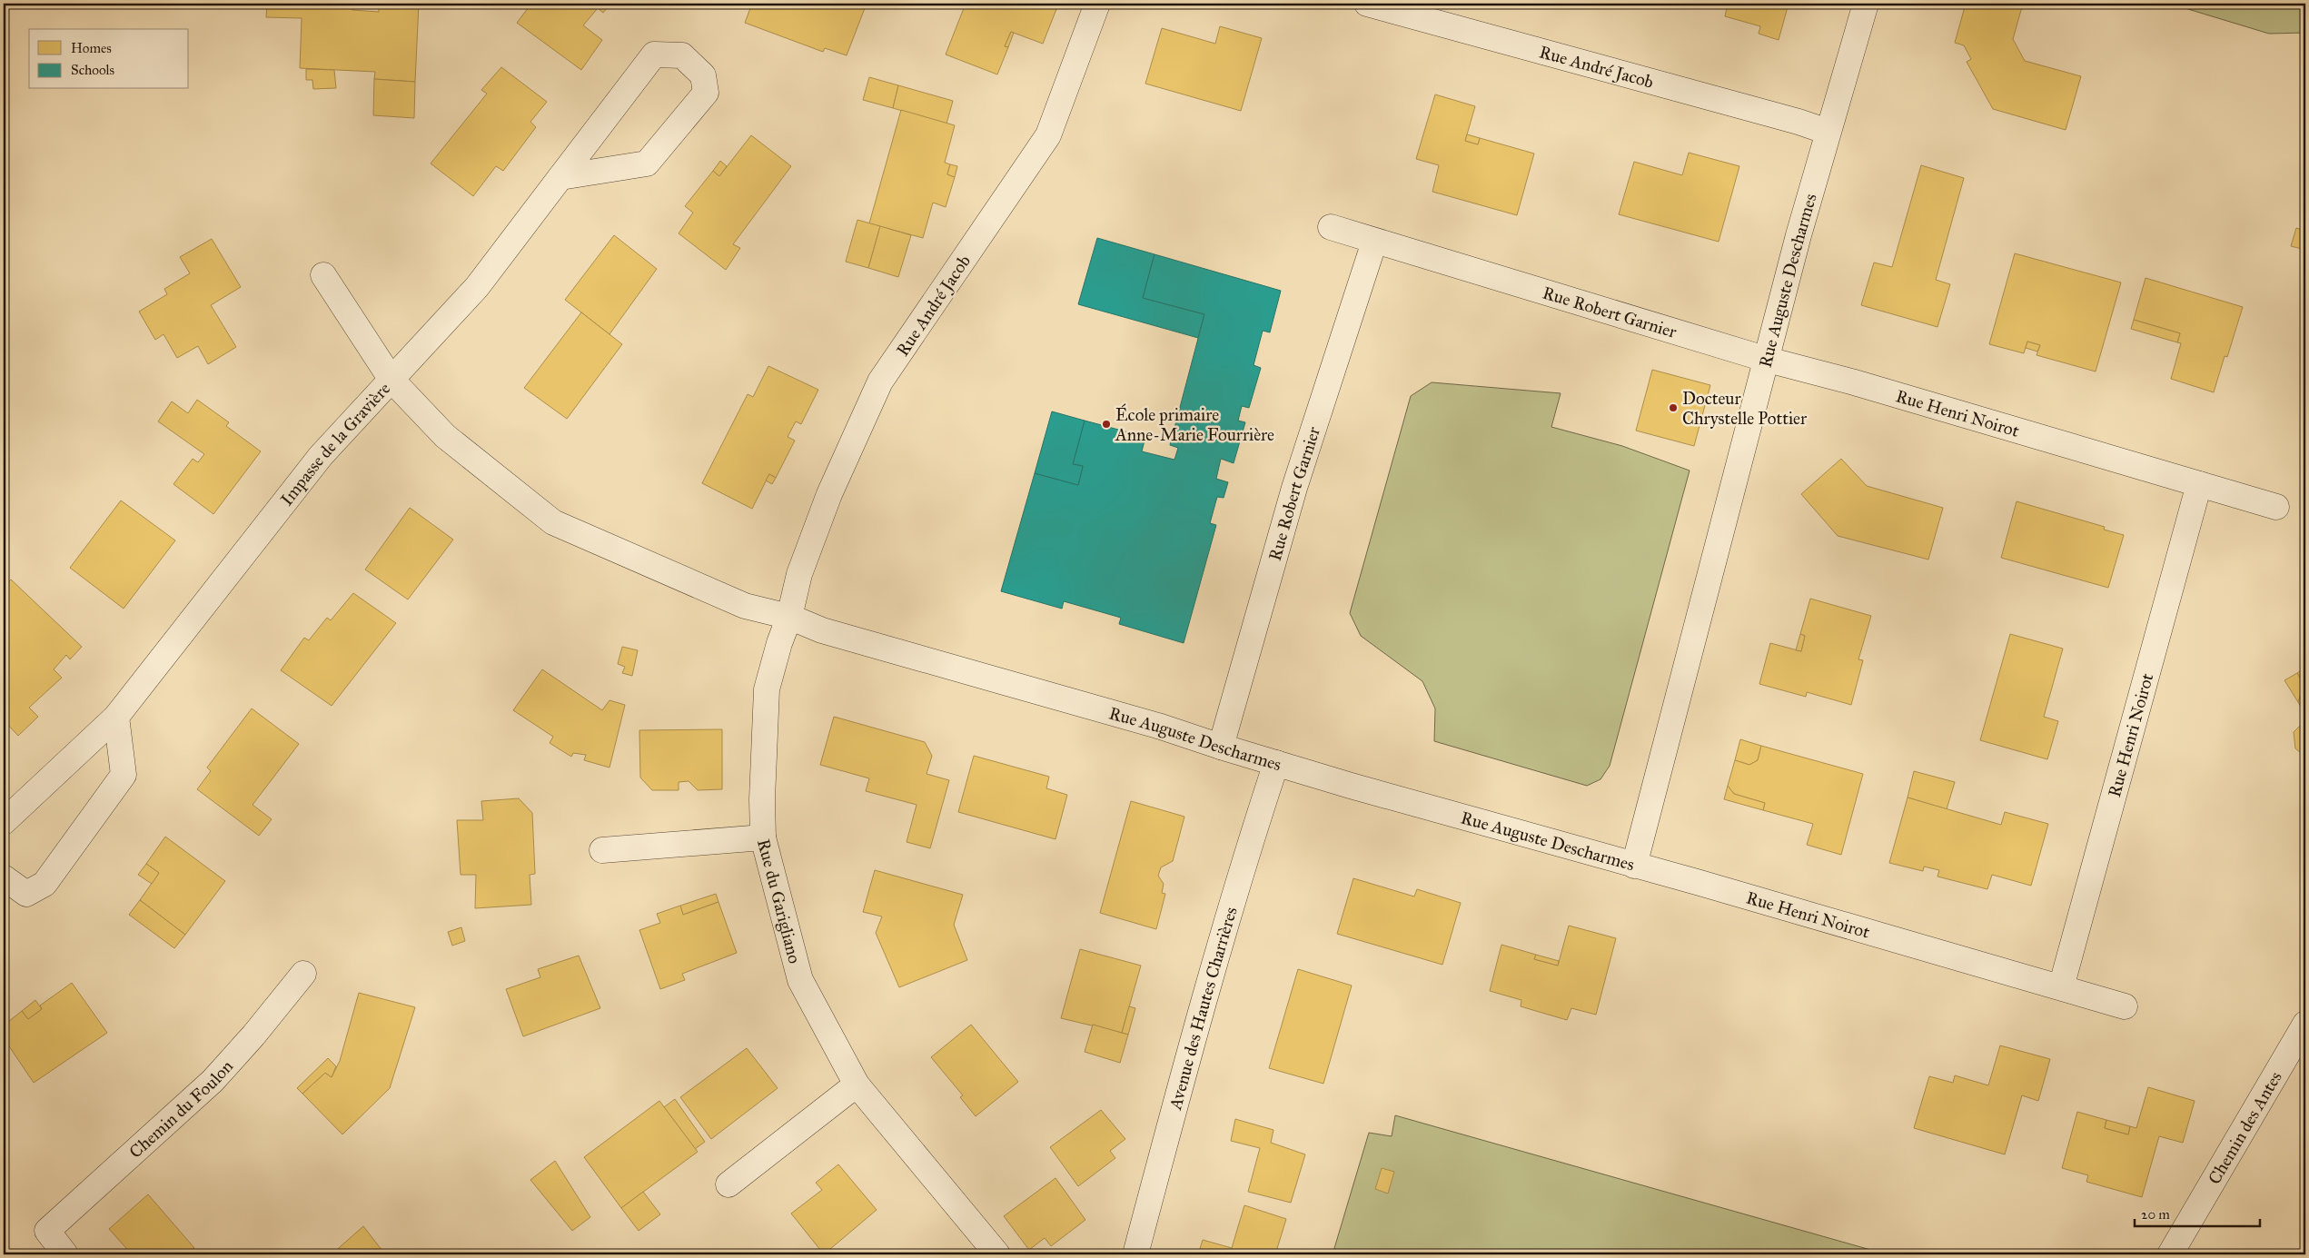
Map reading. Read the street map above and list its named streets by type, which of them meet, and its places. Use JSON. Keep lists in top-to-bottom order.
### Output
{
  "streets": {
    "street": [
      "Rue André Jacob",
      "Rue Auguste Descharmes",
      "Rue Robert Garnier",
      "Rue Henri Noirot",
      "Impasse de la Gravière",
      "Rue du Garigliano",
      "Avenue des Hautes Charrières",
      "Chemin du Foulon",
      "Chemin des Antes"
    ]
  },
  "crossings": [
    ["Rue André Jacob", "Rue Auguste Descharmes"],
    ["Rue André Jacob", "Rue du Garigliano"],
    ["Rue Auguste Descharmes", "Rue Robert Garnier"],
    ["Rue Auguste Descharmes", "Rue Henri Noirot"],
    ["Rue Auguste Descharmes", "Impasse de la Gravière"],
    ["Rue Auguste Descharmes", "Avenue des Hautes Charrières"],
    ["Rue Robert Garnier", "Rue Henri Noirot"]
  ],
  "places": ["Docteur Chrystelle Pottier", "École primaire Anne-Marie Fourrière"],
  "legend": ["Homes", "Schools"],
  "scale_bar": "20 m"
}
